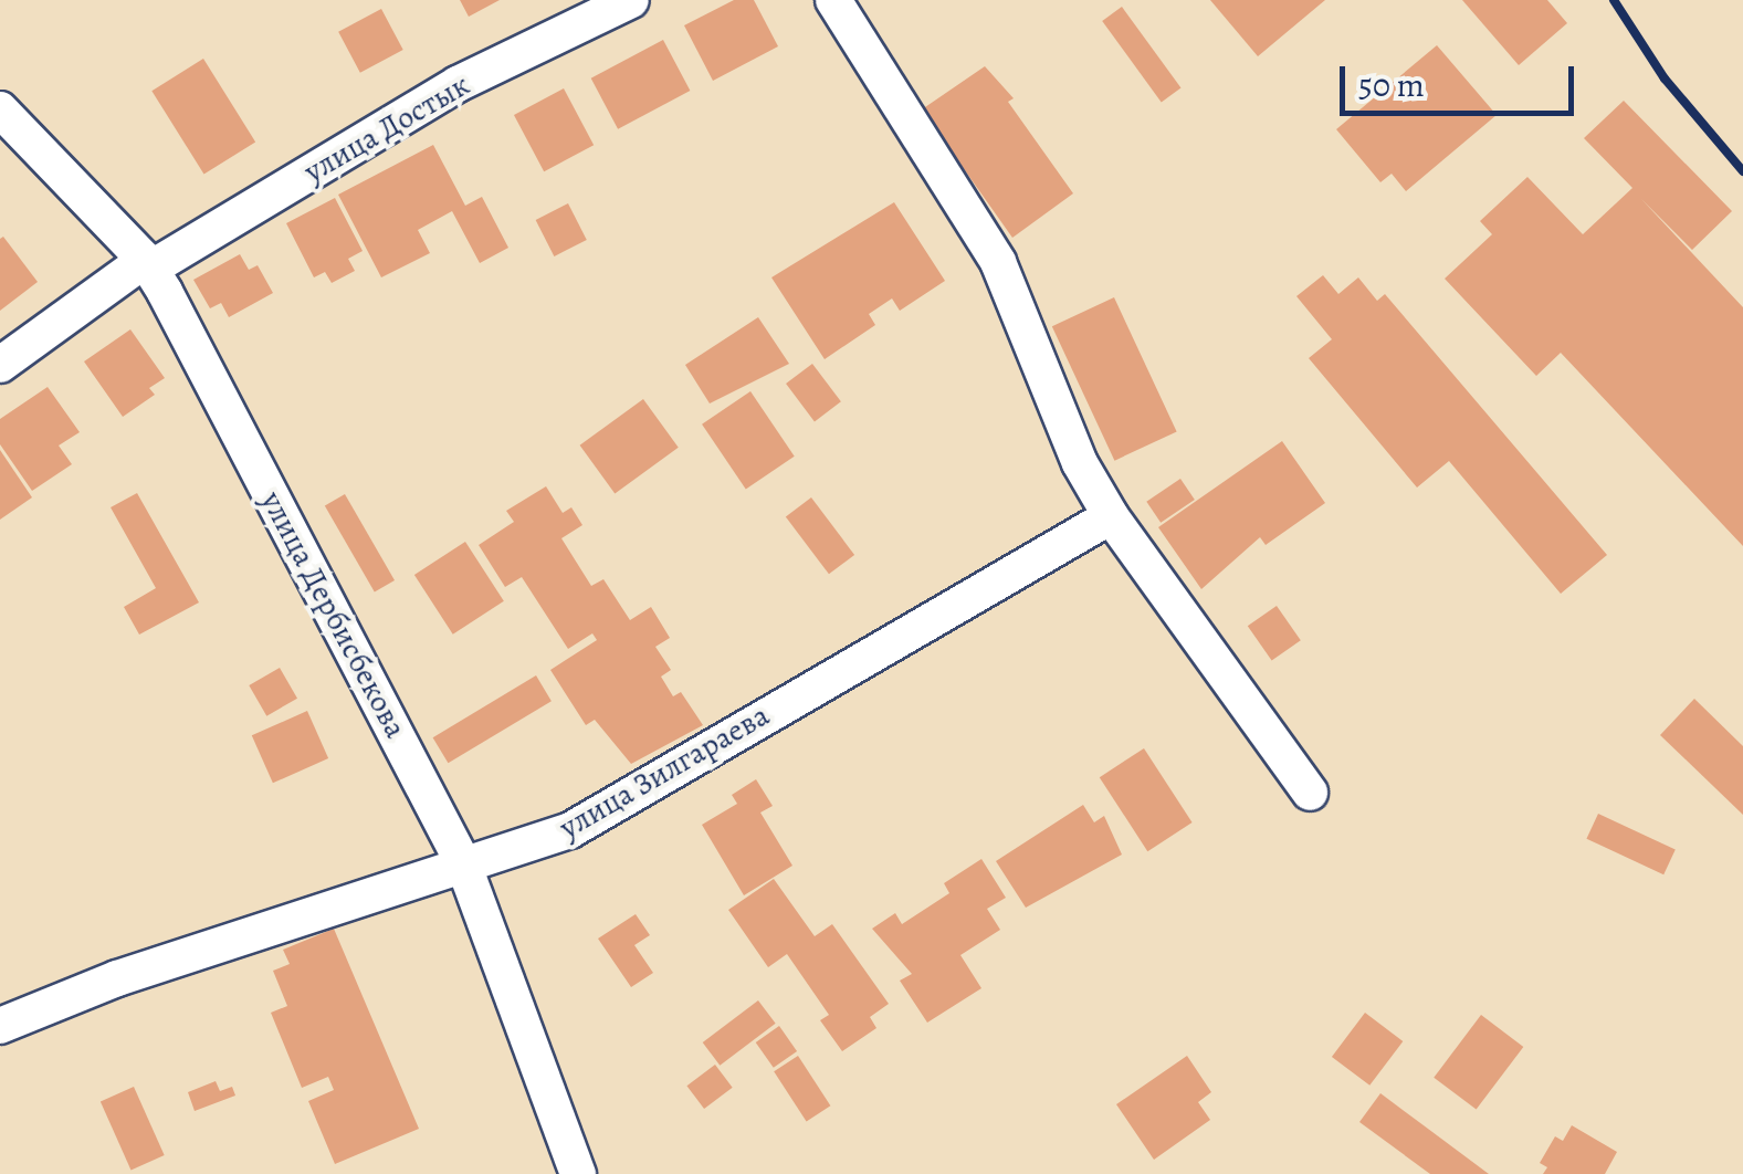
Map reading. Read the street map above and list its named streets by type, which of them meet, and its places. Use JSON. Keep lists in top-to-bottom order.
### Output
{
  "streets": {
    "street": ["улица Достык", "улица Дербисбекова", "улица Зилгараева"]
  },
  "crossings": [
    ["улица Достык", "улица Дербисбекова"],
    ["улица Дербисбекова", "улица Зилгараева"]
  ],
  "scale_bar": "50 m"
}
